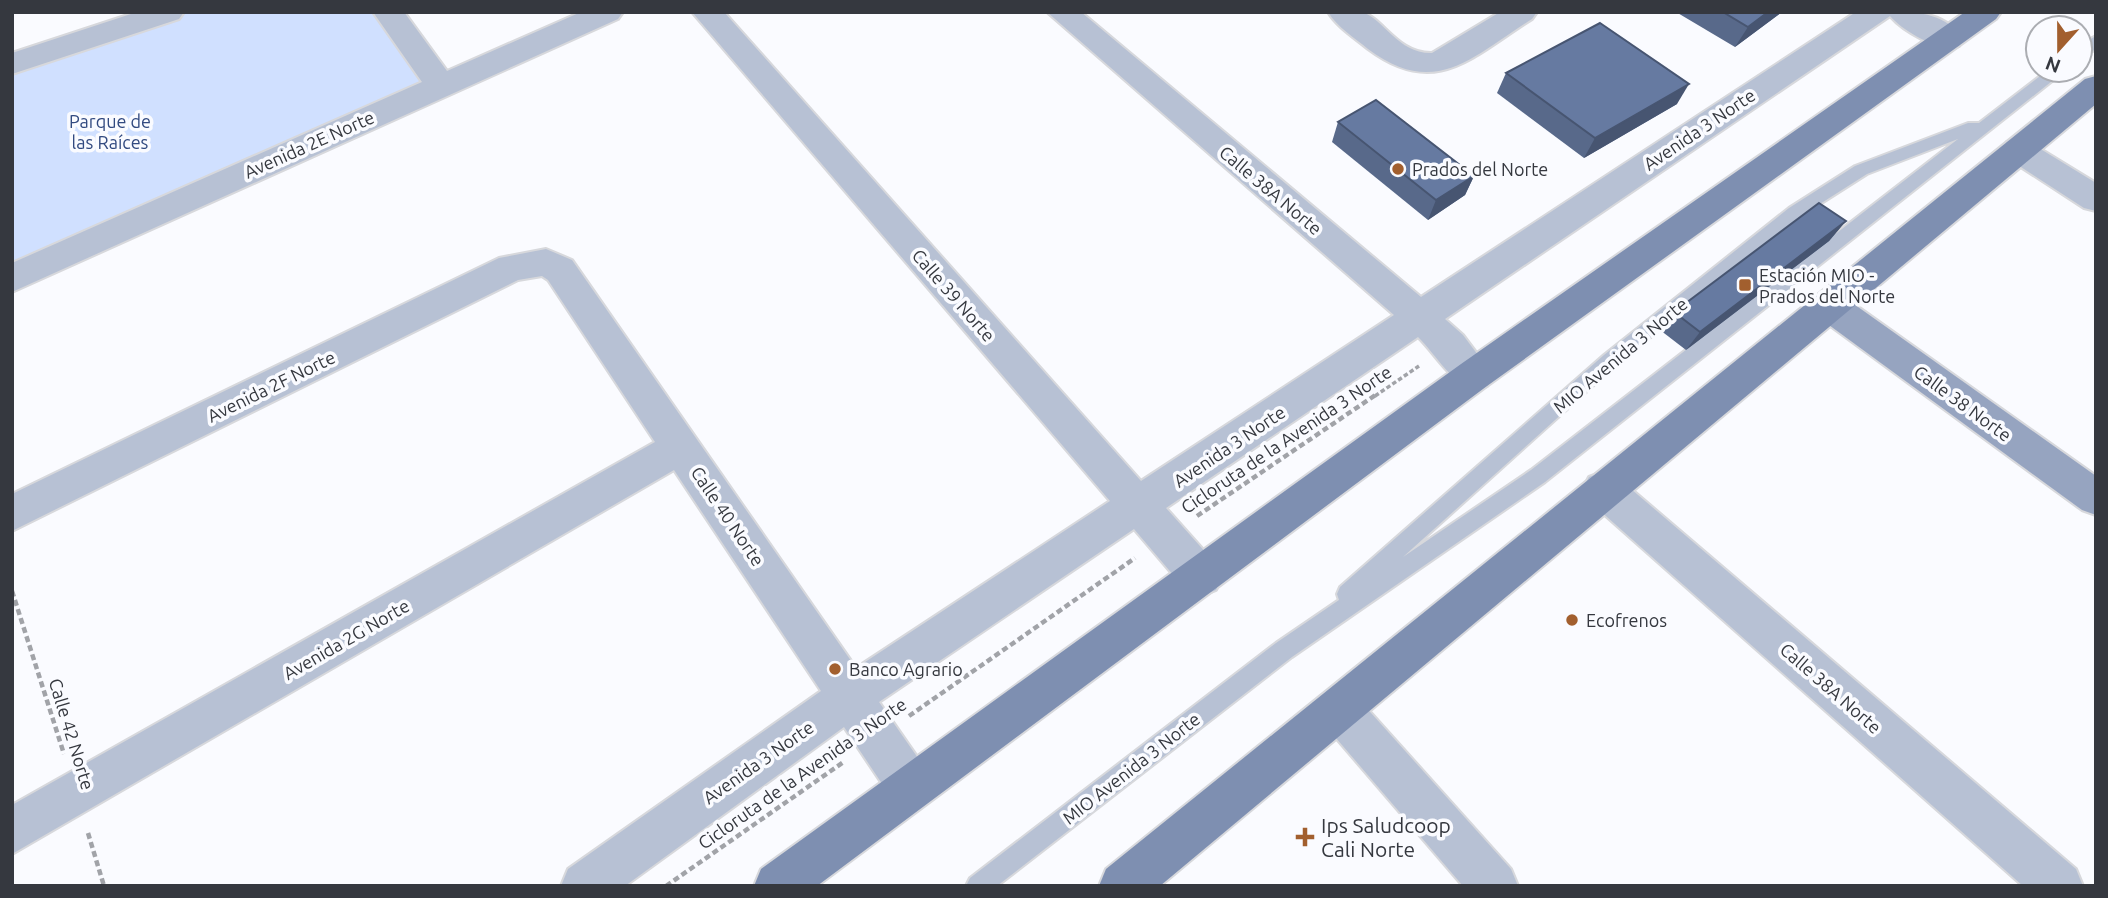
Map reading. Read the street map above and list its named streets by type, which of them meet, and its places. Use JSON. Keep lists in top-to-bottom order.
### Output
{
  "streets": {
    "street": [
      "Avenida 3 Norte",
      "Avenida 2E Norte",
      "Calle 38A Norte",
      "Calle 39 Norte",
      "Avenida 2F Norte",
      "Calle 38 Norte",
      "Calle 40 Norte",
      "Avenida 2G Norte"
    ],
    "lane": ["MIO Avenida 3 Norte"],
    "path": ["Cicloruta de la Avenida 3 Norte", "Calle 42 Norte"]
  },
  "crossings": [
    ["Avenida 3 Norte", "Calle 38A Norte"],
    ["Avenida 3 Norte", "Calle 39 Norte"],
    ["Avenida 3 Norte", "Calle 40 Norte"],
    ["Calle 38A Norte", "Cicloruta de la Avenida 3 Norte"],
    ["Calle 39 Norte", "Cicloruta de la Avenida 3 Norte"],
    ["Avenida 2F Norte", "Calle 40 Norte"],
    ["Cicloruta de la Avenida 3 Norte", "Calle 40 Norte"],
    ["Calle 40 Norte", "Avenida 2G Norte"],
    ["Avenida 2G Norte", "Calle 42 Norte"]
  ],
  "parks": ["Parque de las Raíces"],
  "places": {
    "other": ["Prados del Norte", "Ecofrenos", "Banco Agrario"],
    "transit": ["Estación MIO - Prados del Norte"],
    "health": ["Ips Saludcoop Cali Norte"]
  },
  "north": "bottom"
}
